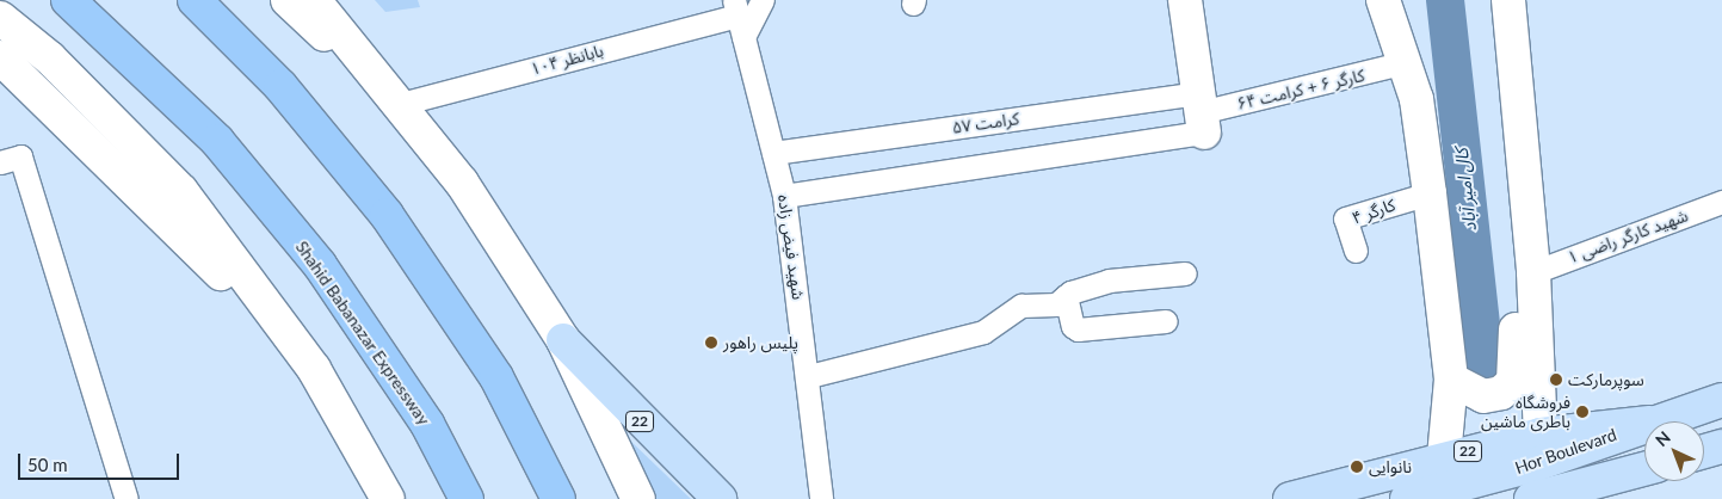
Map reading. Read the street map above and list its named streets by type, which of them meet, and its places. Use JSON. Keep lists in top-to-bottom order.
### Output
{
  "streets": {
    "highway": ["Shahid Babanazar Expressway"],
    "main road": ["22", "Hor Boulevard"],
    "street": [
      "بابانظر ۱۰۴",
      "کارگر ۶ + کرامت ۶۴",
      "کرامت ۵۷",
      "کارگر ۴",
      "شهید کارگر راضی ۱",
      "شهید فیض زاده"
    ]
  },
  "crossings": [
    ["بابانظر ۱۰۴", "شهید فیض زاده"],
    ["کارگر ۶ + کرامت ۶۴", "کرامت ۵۷"],
    ["کرامت ۵۷", "شهید فیض زاده"]
  ],
  "water": ["کال امیر آباد"],
  "places": [
    "پلیس راهور",
    "سوپرمارکت",
    "فروشگاه باطری ماشین",
    "نانوایی"
  ],
  "scale_bar": "50 m",
  "north": "top left"
}
